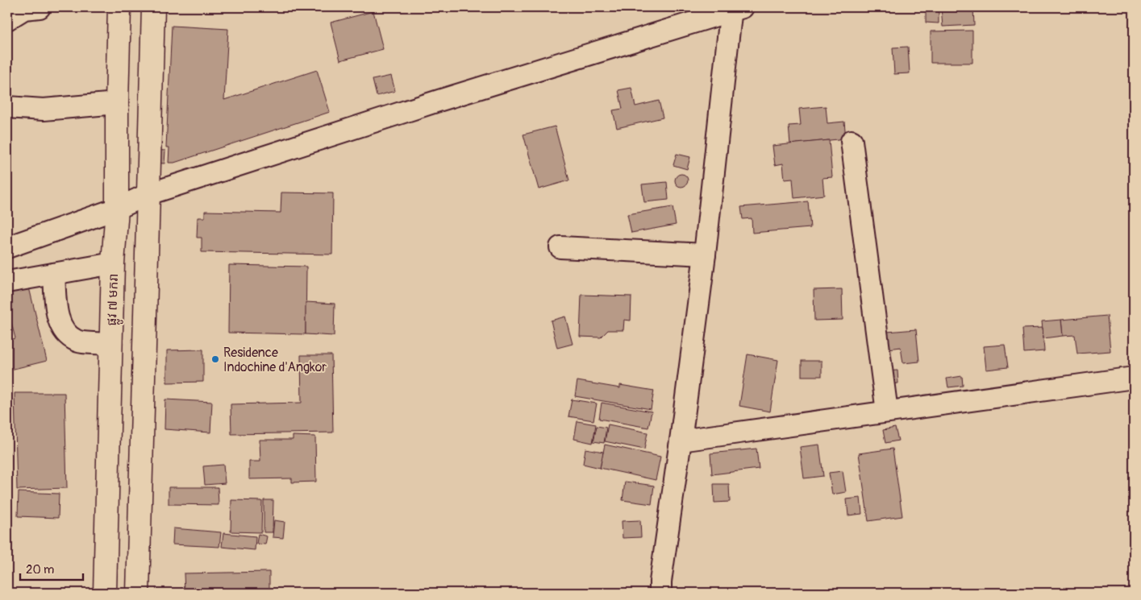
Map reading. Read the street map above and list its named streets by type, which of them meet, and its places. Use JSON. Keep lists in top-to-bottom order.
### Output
{
  "streets": {
    "main road": ["ផ្លូវ ៧ មករា"]
  },
  "places": ["Residence Indochine d'Angkor"],
  "scale_bar": "20 m"
}
